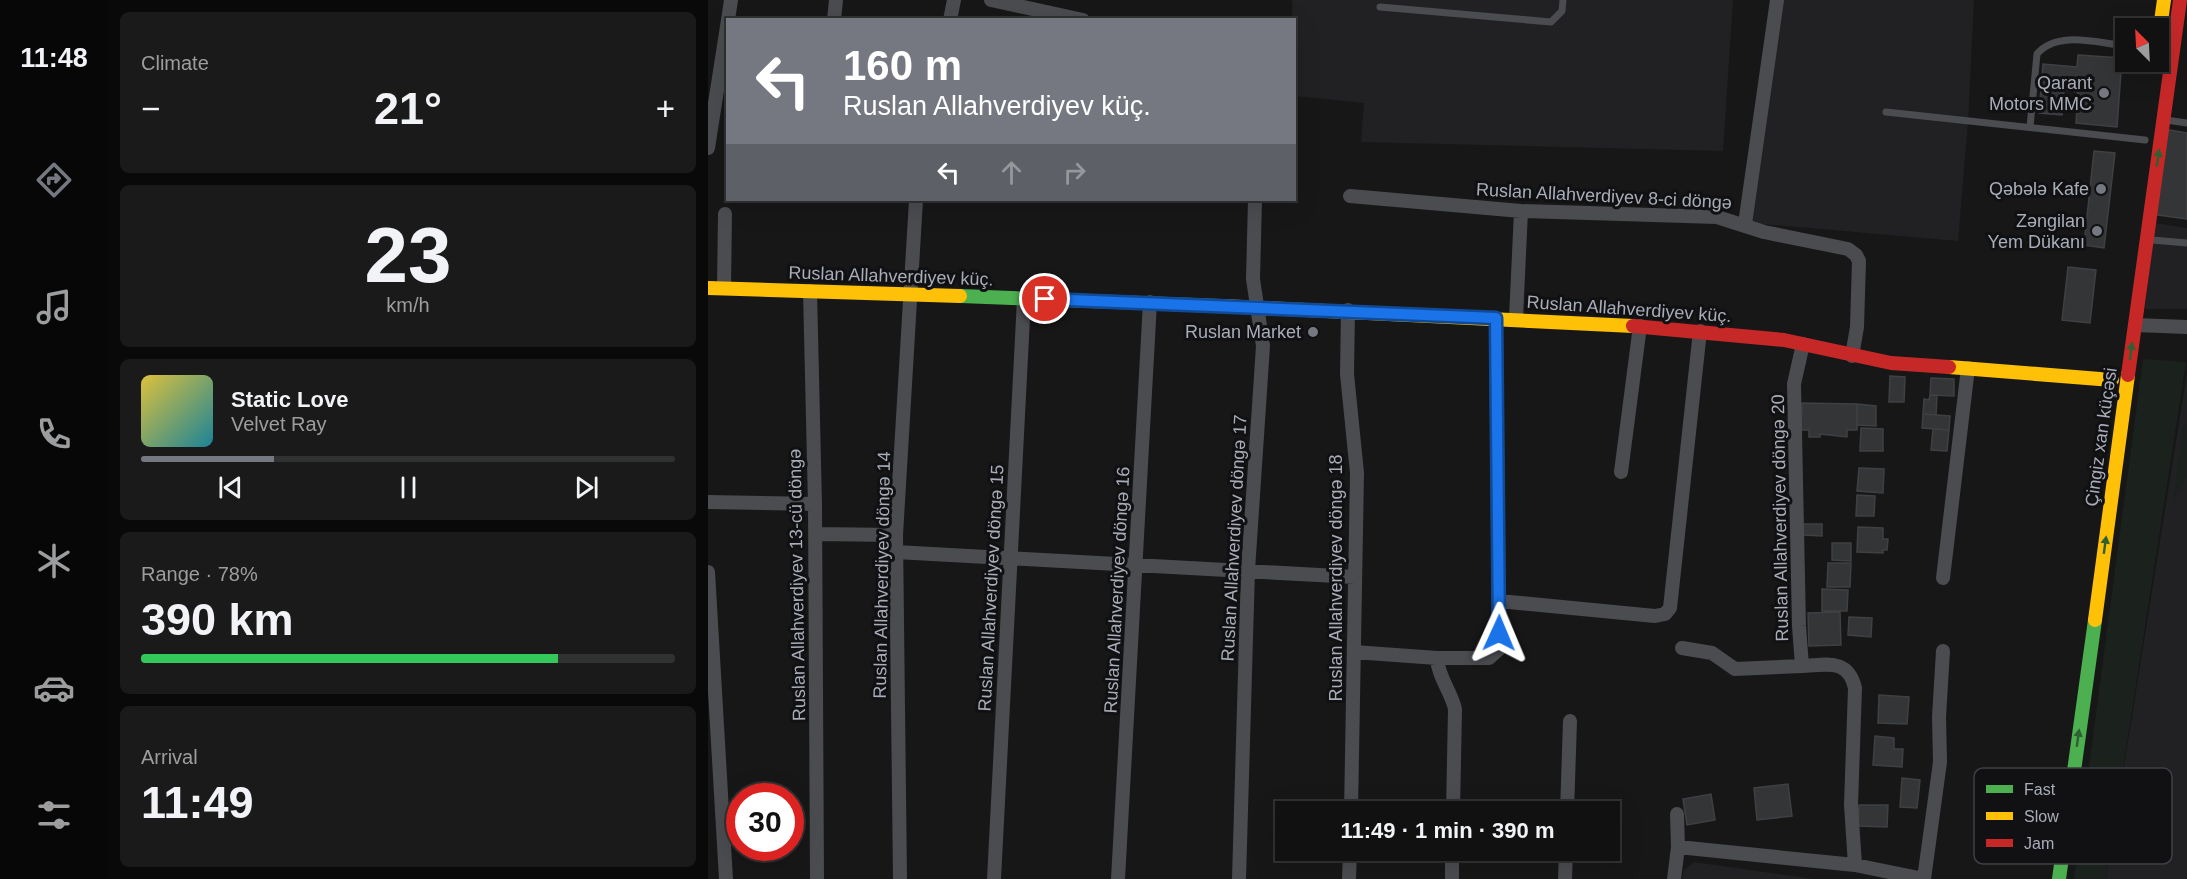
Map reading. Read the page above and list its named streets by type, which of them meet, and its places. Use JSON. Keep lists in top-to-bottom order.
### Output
{
  "streets": {
    "street": [
      "Ruslan Allahverdiyev 8-ci döngə",
      "Ruslan Allahverdiyev küç.",
      "Çingiz xan küçəsi",
      "Ruslan Allahverdiyev döngə 20",
      "Ruslan Allahverdiyev döngə 17",
      "Ruslan Allahverdiyev döngə 14",
      "Ruslan Allahverdiyev döngə 18",
      "Ruslan Allahverdiyev 13-cü döngə",
      "Ruslan Allahverdiyev döngə 15",
      "Ruslan Allahverdiyev döngə 16"
    ]
  },
  "crossings": [
    ["Ruslan Allahverdiyev 8-ci döngə", "Ruslan Allahverdiyev küç."],
    ["Ruslan Allahverdiyev küç.", "Ruslan Allahverdiyev döngə 20"],
    ["Ruslan Allahverdiyev küç.", "Ruslan Allahverdiyev döngə 17"],
    ["Ruslan Allahverdiyev küç.", "Ruslan Allahverdiyev döngə 14"],
    ["Ruslan Allahverdiyev küç.", "Ruslan Allahverdiyev döngə 18"],
    ["Ruslan Allahverdiyev küç.", "Ruslan Allahverdiyev 13-cü döngə"],
    ["Ruslan Allahverdiyev küç.", "Ruslan Allahverdiyev döngə 15"],
    ["Ruslan Allahverdiyev küç.", "Ruslan Allahverdiyev döngə 16"]
  ],
  "places": [
    "Qarant Motors MMC",
    "Qəbələ Kafe",
    "Zəngilan Yem Dükanı",
    "Ruslan Market"
  ],
  "legend": ["Fast", "Slow", "Jam"],
  "north": "top left",
  "page": {
    "tabs": "11:48",
    "tile": [
      "Climate",
      ["23", "km/h"],
      ["Range · 78%", "390 km"],
      ["Arrival", "11:49"]
    ],
    "turn": ["160 m", "Ruslan Allahverdiyev küç."],
    "heat": ["−", "21°", "+"],
    "song": ["Static Love", "Velvet Ray"],
    "limit": "30",
    "trip": "11:49 · 1 min · 390 m"
  }
}
